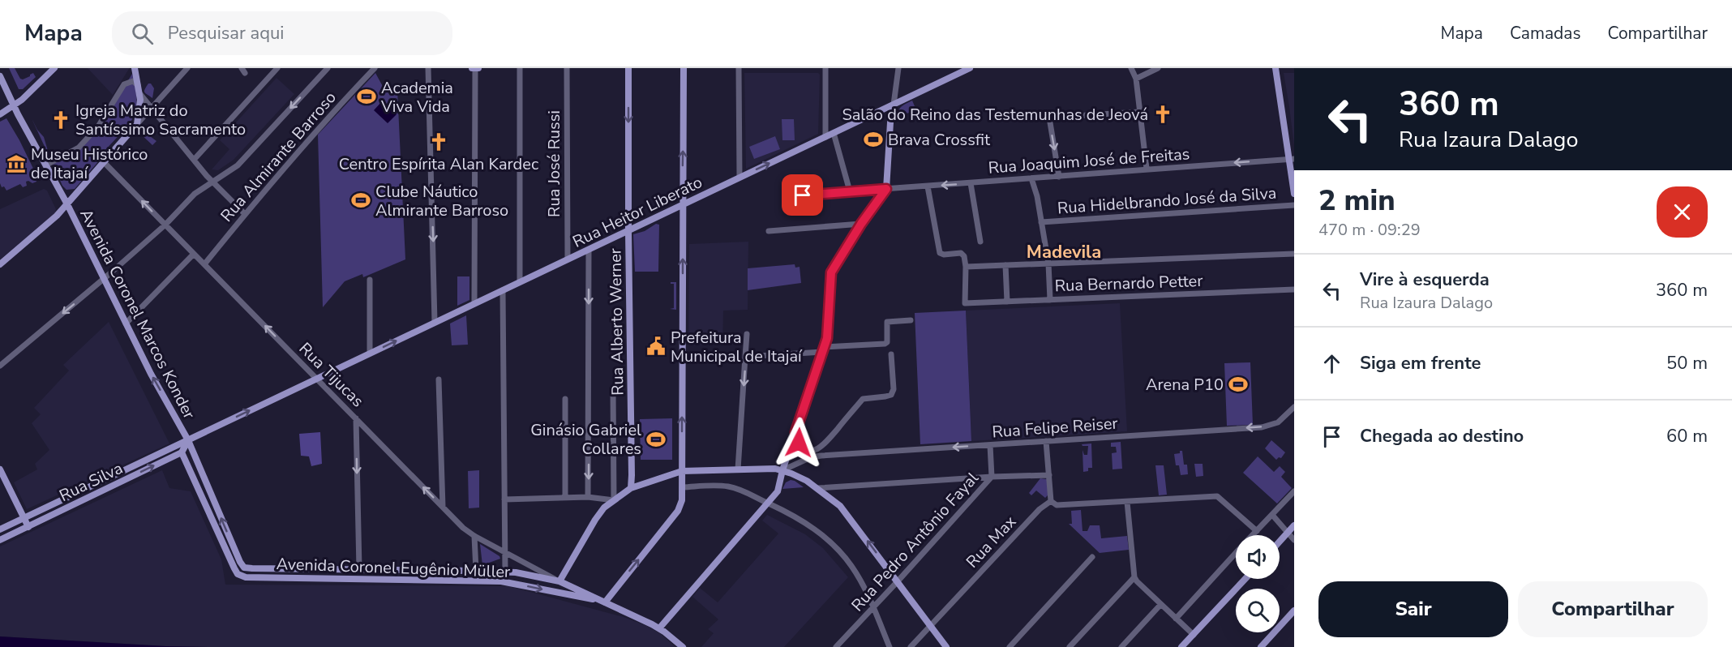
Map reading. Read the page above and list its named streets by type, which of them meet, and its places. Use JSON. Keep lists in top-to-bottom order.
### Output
{
  "streets": {
    "main road": [
      "Rua Heitor Liberato",
      "Avenida Coronel Marcos Konder",
      "Rua Alberto Werner",
      "Rua Silva",
      "Avenida Coronel Eugênio Müller"
    ],
    "street": [
      "Rua Almirante Barroso",
      "Rua Joaquim José de Freitas",
      "Rua José Russi",
      "Rua Hidelbrando José da Silva",
      "Rua Bernardo Petter",
      "Rua Tijucas",
      "Rua Felipe Reiser",
      "Rua Pedro Antônio Fayal",
      "Rua Max"
    ]
  },
  "crossings": [
    ["Rua Almirante Barroso", "Rua Tijucas"],
    ["Rua José Russi", "Rua Heitor Liberato"],
    ["Rua Heitor Liberato", "Rua Alberto Werner"],
    ["Rua Heitor Liberato", "Rua Tijucas"],
    ["Rua Heitor Liberato", "Rua Silva"],
    ["Avenida Coronel Marcos Konder", "Rua Silva"],
    ["Avenida Coronel Marcos Konder", "Avenida Coronel Eugênio Müller"],
    ["Rua Tijucas", "Rua Silva"],
    ["Rua Tijucas", "Avenida Coronel Eugênio Müller"],
    ["Rua Felipe Reiser", "Rua Pedro Antônio Fayal"],
    ["Rua Silva", "Avenida Coronel Eugênio Müller"]
  ],
  "one_way": ["Rua Joaquim José de Freitas", "Avenida Coronel Marcos Konder", "Rua Tijucas"],
  "districts": ["Madevila"],
  "places": {
    "sports": [
      "Academia Viva Vida",
      "Brava Crossfit",
      "Clube Náutico Almirante Barroso",
      "Arena P10",
      "Ginásio Gabriel Collares"
    ],
    "church": ["Salão do Reino das Testemunhas de Jeová", "Igreja Matriz do Santíssimo Sacramento", "Centro Espírita Alan Kardec"],
    "museum": ["Museu Histórico de Itajaí"],
    "public building": ["Prefeitura Municipal de Itajaí"]
  },
  "page": {
    "header": "Mapa",
    "search": "Pesquisar aqui",
    "nav": ["Mapa", "Camadas", "Compartilhar"],
    "turn": ["360 m", "Rua Izaura Dalago"],
    "heading": ["2 min", "470 m · 09:29"],
    "list": [
      {
        "name": "Vire à esquerda",
        "note": "Rua Izaura Dalago",
        "value": "360 m"
      },
      {
        "name": "Siga em frente",
        "value": "50 m"
      },
      {
        "name": "Chegada ao destino",
        "value": "60 m"
      }
    ],
    "buttons": ["Sair", "Compartilhar"]
  }
}
